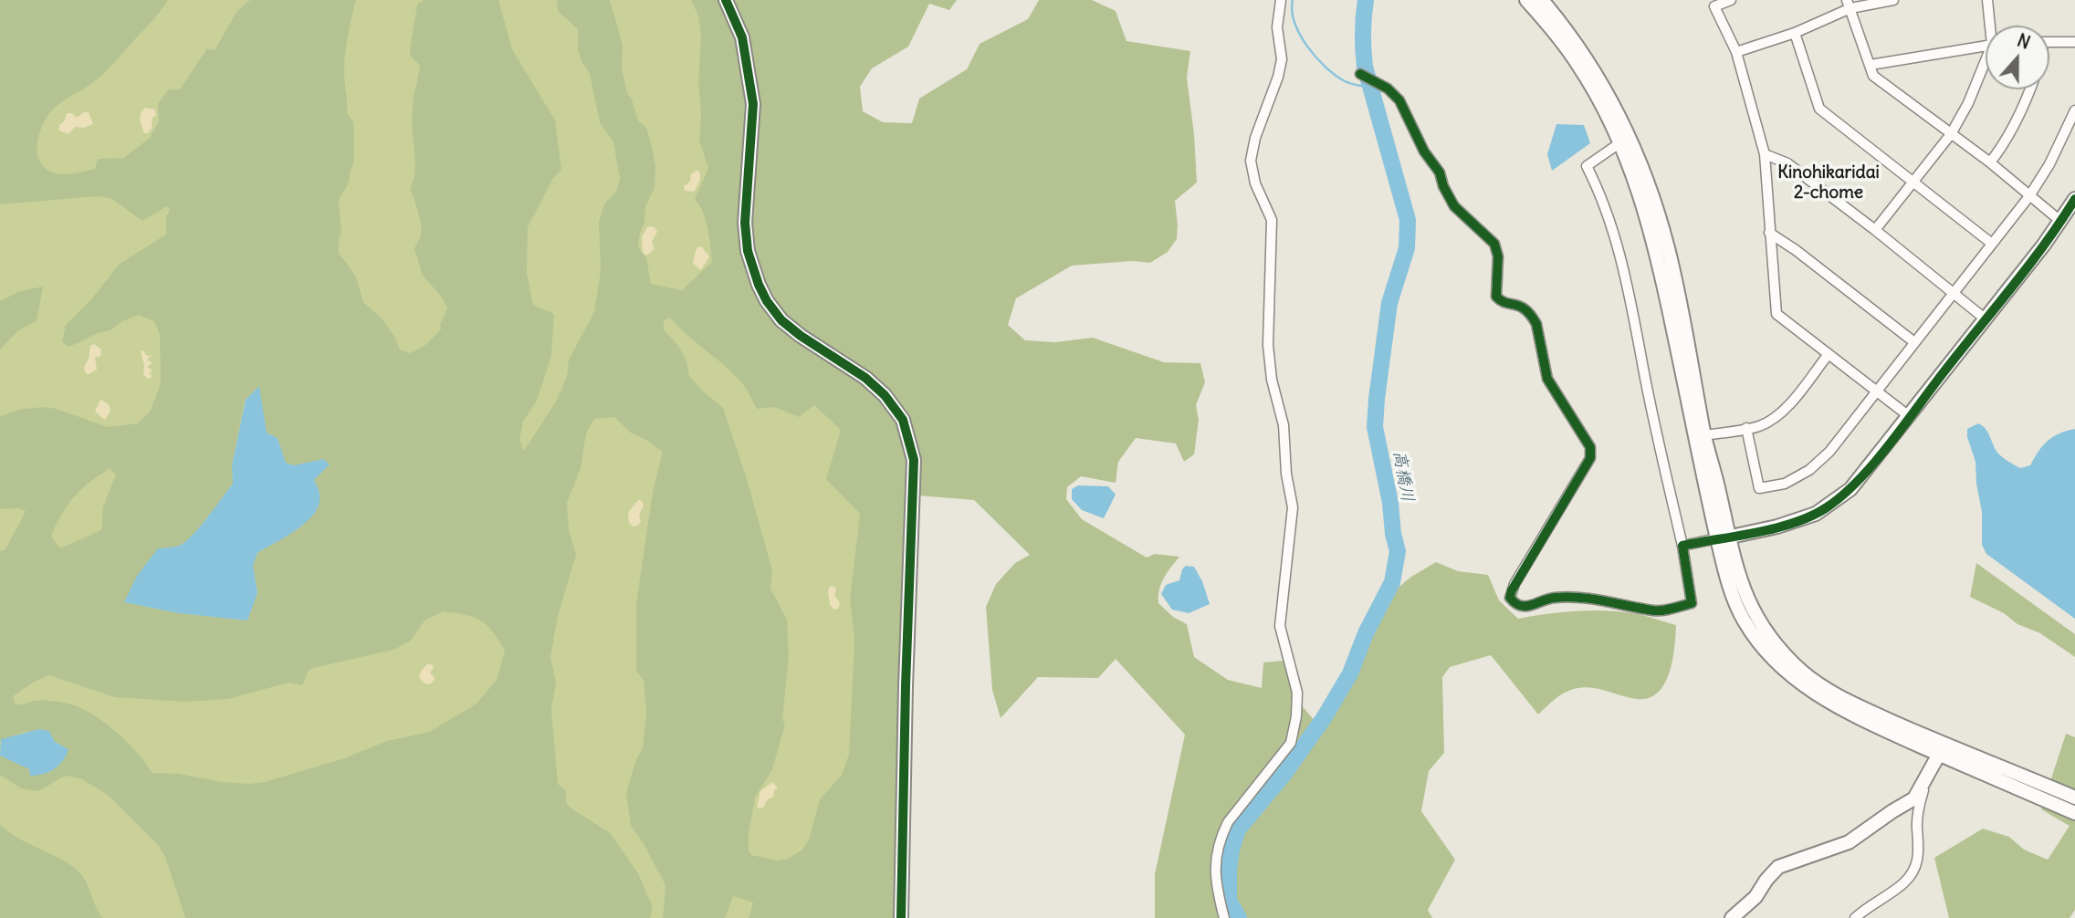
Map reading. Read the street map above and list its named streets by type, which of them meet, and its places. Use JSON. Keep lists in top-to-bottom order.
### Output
{
  "districts": ["Kinohikaridai 2-chome"],
  "water": ["高橋川"],
  "north": "top"
}
